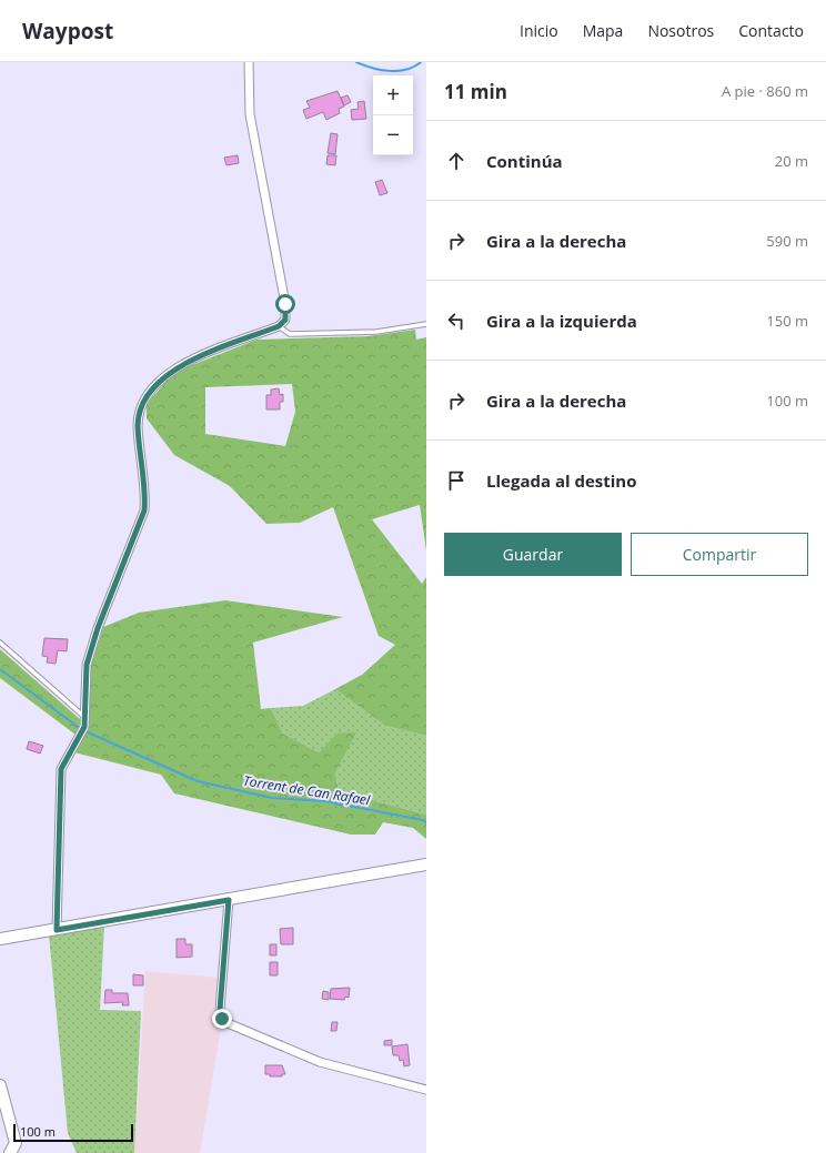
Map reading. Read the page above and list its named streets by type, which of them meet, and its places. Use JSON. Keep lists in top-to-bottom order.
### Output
{
  "water": ["Torrent de Can Rafael"],
  "scale_bar": "100 m",
  "page": {
    "header": "Waypost",
    "nav": [
      "Inicio",
      "Mapa",
      "Nosotros",
      "Contacto"
    ],
    "heading": ["11 min", "A pie · 860 m"],
    "map_buttons": ["+", "−"],
    "list": [
      ["Continúa", "20 m"],
      ["Gira a la derecha", "590 m"],
      ["Gira a la izquierda", "150 m"],
      ["Gira a la derecha", "100 m"],
      "Llegada al destino"
    ],
    "buttons": ["Guardar", "Compartir"],
    "scale": "100 m"
  }
}
